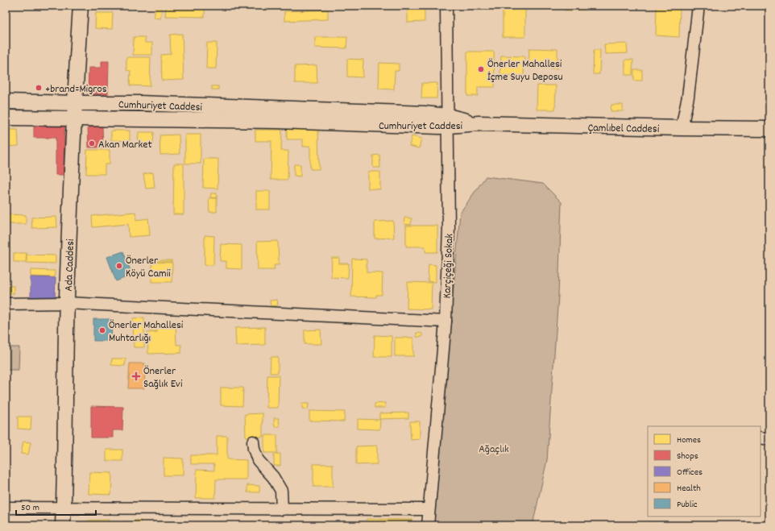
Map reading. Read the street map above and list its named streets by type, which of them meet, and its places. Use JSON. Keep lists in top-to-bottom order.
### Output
{
  "streets": {
    "main road": ["Cumhuriyet Caddesi", "Çamlıbel Caddesi", "Ada Caddesi"],
    "street": ["Karçiçeği Sokak"]
  },
  "crossings": [
    ["Cumhuriyet Caddesi", "Çamlıbel Caddesi"],
    ["Cumhuriyet Caddesi", "Ada Caddesi"],
    ["Cumhuriyet Caddesi", "Karçiçeği Sokak"]
  ],
  "parks": ["Ağaçlık"],
  "places": {
    "other": [
      "Önerler Mahallesi İçme Suyu Deposu",
      "+brand=Migros",
      "Akan Market",
      "Önerler Köyü Camii",
      "Önerler Mahallesi Muhtarlığı"
    ],
    "health": ["Önerler Sağlık Evi"]
  },
  "legend": [
    "Homes",
    "Shops",
    "Offices",
    "Health",
    "Public"
  ],
  "scale_bar": "50 m"
}
